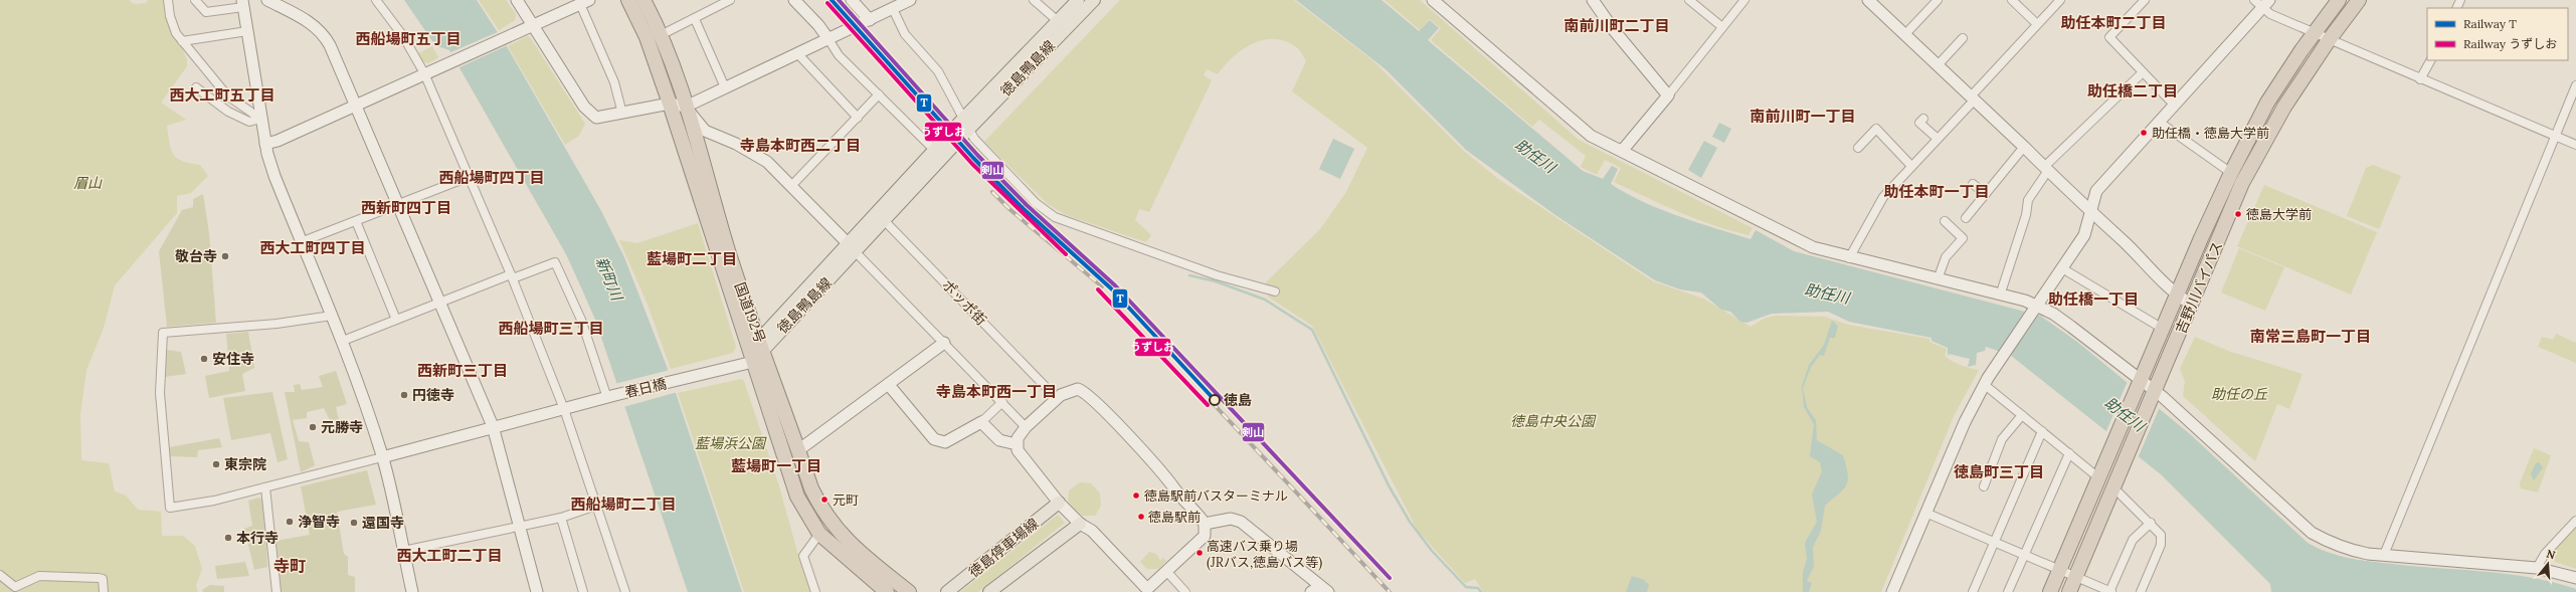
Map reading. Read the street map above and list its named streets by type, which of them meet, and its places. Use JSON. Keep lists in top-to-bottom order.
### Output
{
  "streets": {
    "highway": ["吉野川バイパス", "国道192号"],
    "main road": ["徳島鴨島線", "徳島停車場線"],
    "street": ["ポッポ街", "春日橋"]
  },
  "crossings": [
    ["徳島鴨島線", "ポッポ街"],
    ["徳島鴨島線", "国道192号"],
    ["徳島鴨島線", "春日橋"],
    ["国道192号", "春日橋"]
  ],
  "districts": [
    "助任本町二丁目",
    "南前川町二丁目",
    "西船場町五丁目",
    "助任橋二丁目",
    "西大工町五丁目",
    "南前川町一丁目",
    "寺島本町西二丁目",
    "西船場町四丁目",
    "助任本町一丁目",
    "西新町四丁目",
    "西大工町四丁目",
    "藍場町二丁目",
    "助任橋一丁目",
    "西船場町三丁目",
    "南常三島町一丁目",
    "西新町三丁目",
    "寺島本町西一丁目",
    "藍場町一丁目",
    "徳島町三丁目",
    "西船場町二丁目",
    "西大工町二丁目",
    "寺町"
  ],
  "water": ["助任川", "新町川"],
  "parks": [
    "眉山",
    "助任の丘",
    "徳島中央公園",
    "藍場浜公園"
  ],
  "places": [
    "助任橋・徳島大学前",
    "徳島大学前",
    "敬台寺",
    "安住寺",
    "円徳寺",
    "徳島",
    "元勝寺",
    "東宗院",
    "徳島駅前バスターミナル",
    "元町",
    "徳島駅前",
    "浄智寺",
    "還国寺",
    "本行寺",
    "高速バス乗り場 (JRバス,徳島バス等)"
  ],
  "lines": ["rail line T", "transit line 剣山", "rail line うずしお"],
  "legend": ["Railway T", "Railway うずしお"],
  "north": "top"
}
